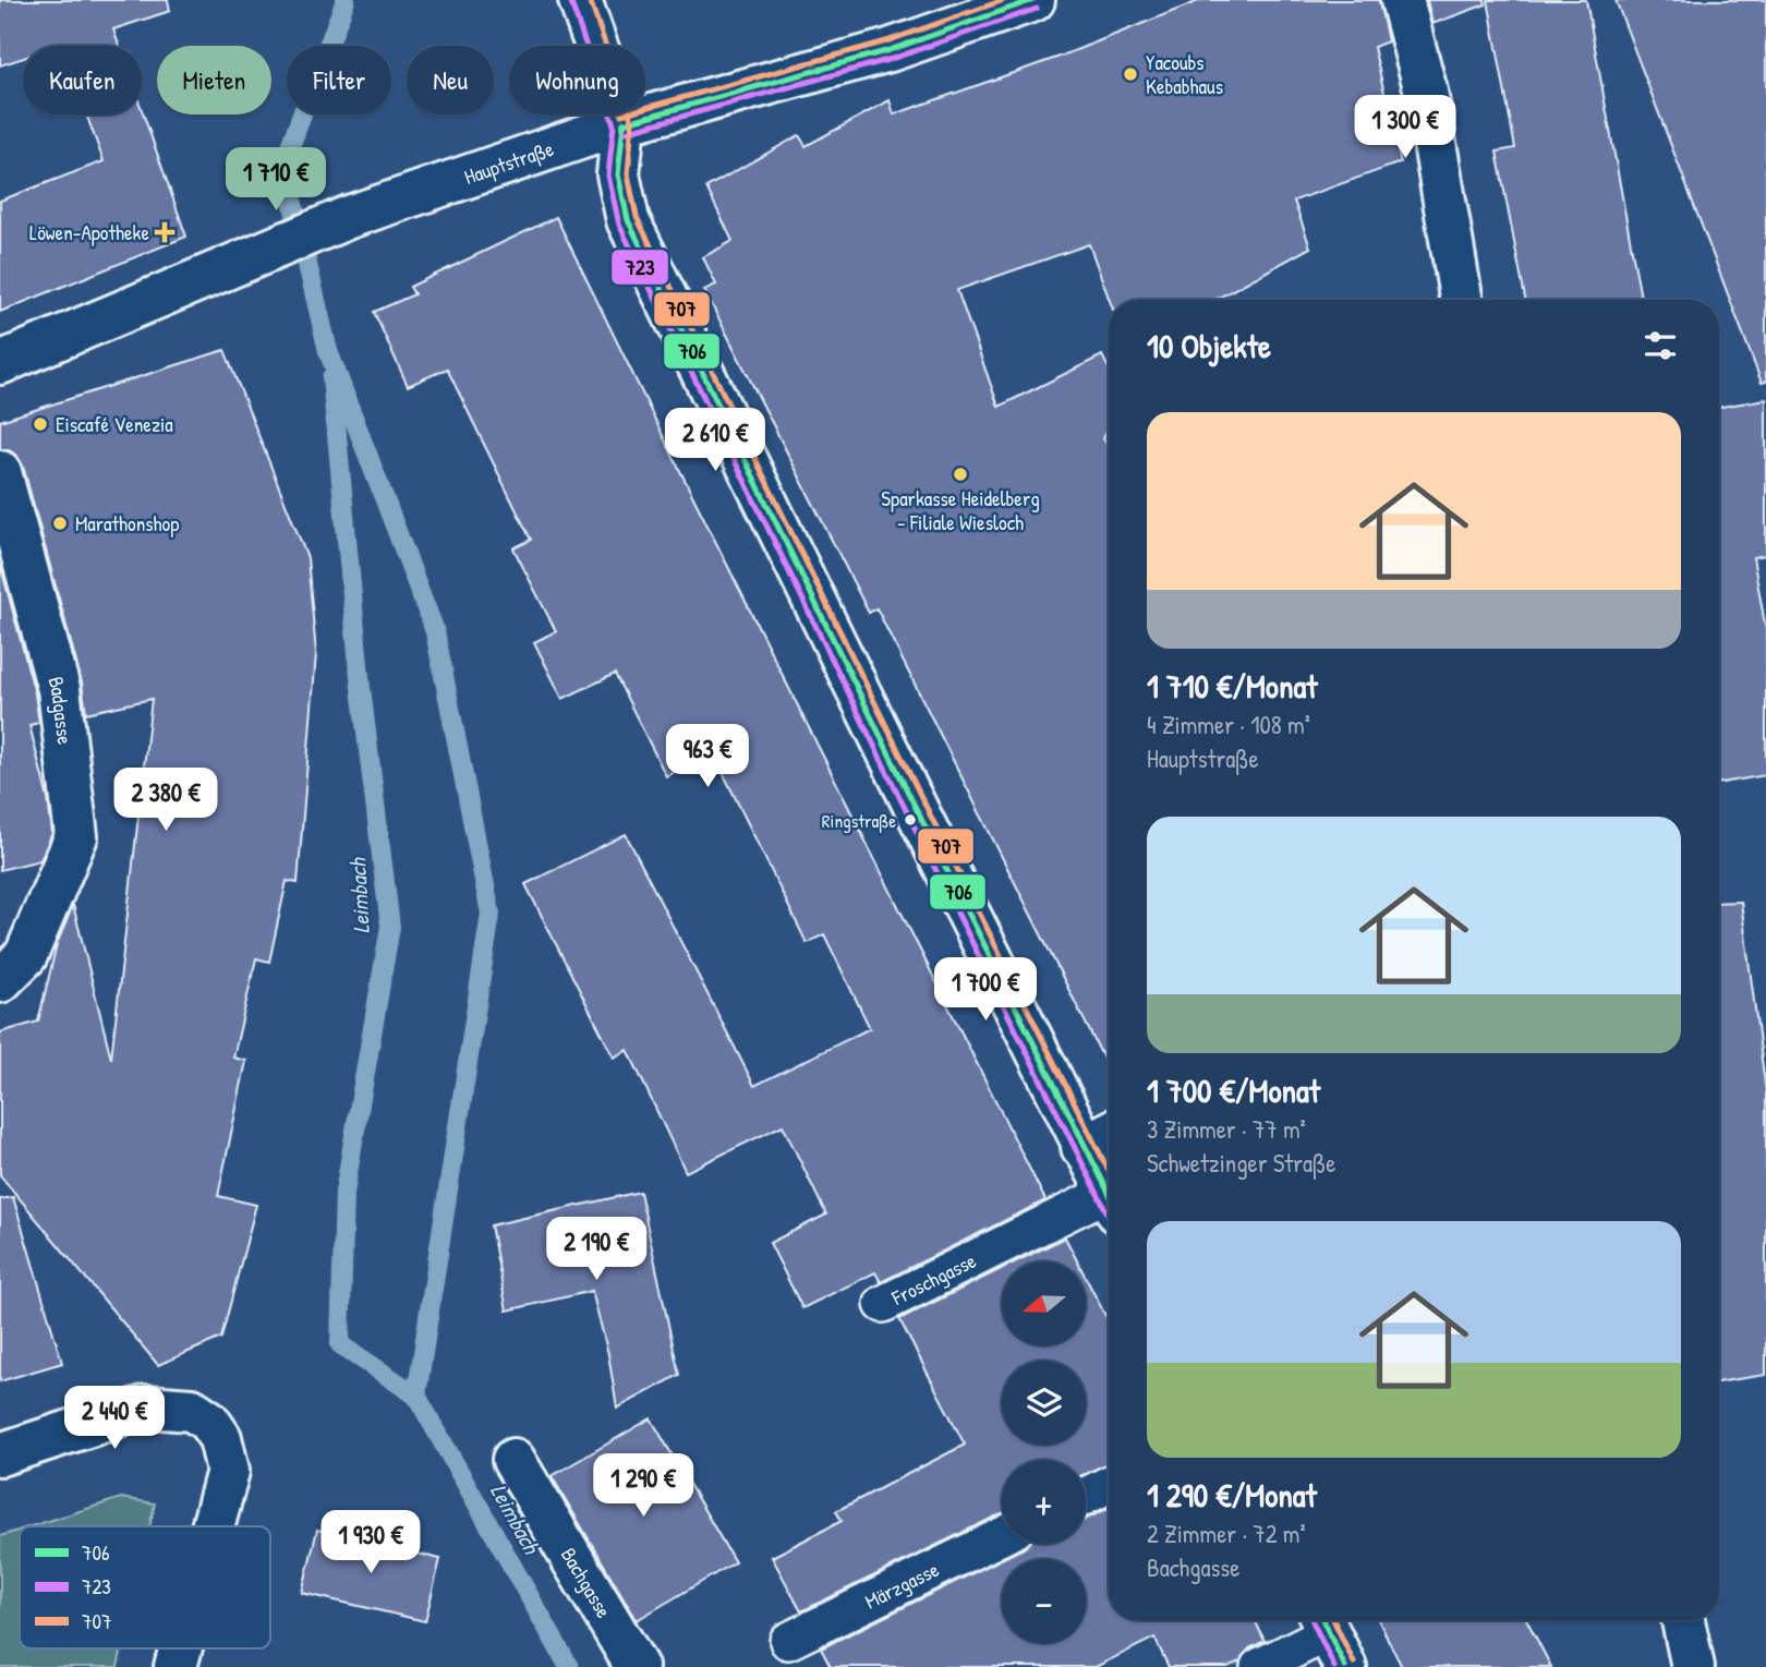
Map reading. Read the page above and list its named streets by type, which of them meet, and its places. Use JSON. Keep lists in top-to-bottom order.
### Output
{
  "streets": {
    "street": ["Hauptstraße", "Badgasse", "Bachgasse"],
    "lane": ["Froschgasse", "Märzgasse"]
  },
  "water": ["Leimbach"],
  "places": {
    "other": [
      "Yacoubs Kebabhaus",
      "Eiscafé Venezia",
      "Sparkasse Heidelberg - Filiale Wiesloch",
      "Marathonshop",
      "Ringstraße"
    ],
    "health": ["Löwen-Apotheke"]
  },
  "lines": ["transit line 706", "transit line 707", "transit line 723"],
  "legend": ["706", "723", "707"],
  "north": "left",
  "page": {
    "chip": [
      "Kaufen",
      "Mieten",
      "Filter",
      "Neu",
      "Wohnung"
    ],
    "price": [
      "1 300 €",
      "1 710 €",
      "2 610 €",
      "963 €",
      "2 380 €",
      "1 700 €",
      "2 190 €",
      "2 440 €",
      "1 290 €",
      "1 930 €"
    ],
    "heading": "10 Objekte",
    "list": [
      {
        "name": "1 710 €/Monat",
        "note": "4 Zimmer · 108 m² · Hauptstraße"
      },
      {
        "name": "1 700 €/Monat",
        "note": "3 Zimmer · 77 m² · Schwetzinger Straße"
      },
      {
        "name": "1 290 €/Monat",
        "note": "2 Zimmer · 72 m² · Bachgasse"
      }
    ],
    "map_buttons": ["+", "−"]
  }
}
